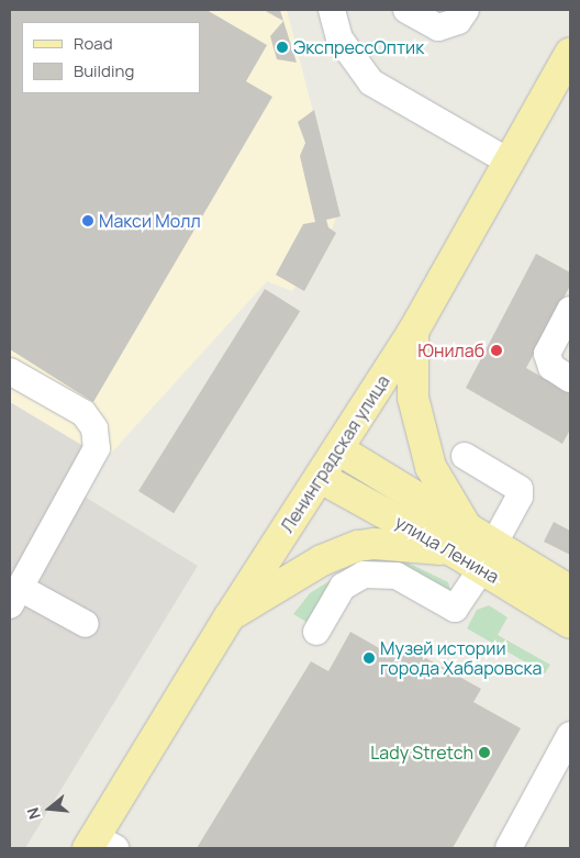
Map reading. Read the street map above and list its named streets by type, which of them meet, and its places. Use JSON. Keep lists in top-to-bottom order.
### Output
{
  "streets": {
    "main road": ["Ленинградская улица", "улица Ленина"]
  },
  "crossings": [
    ["Ленинградская улица", "улица Ленина"]
  ],
  "places": [
    "ЭкспрессОптик",
    "Макси Молл",
    "Юнилаб",
    "Музей истории города Хабаровска",
    "Lady Stretch"
  ],
  "legend": ["Road", "Building"],
  "north": "left"
}
